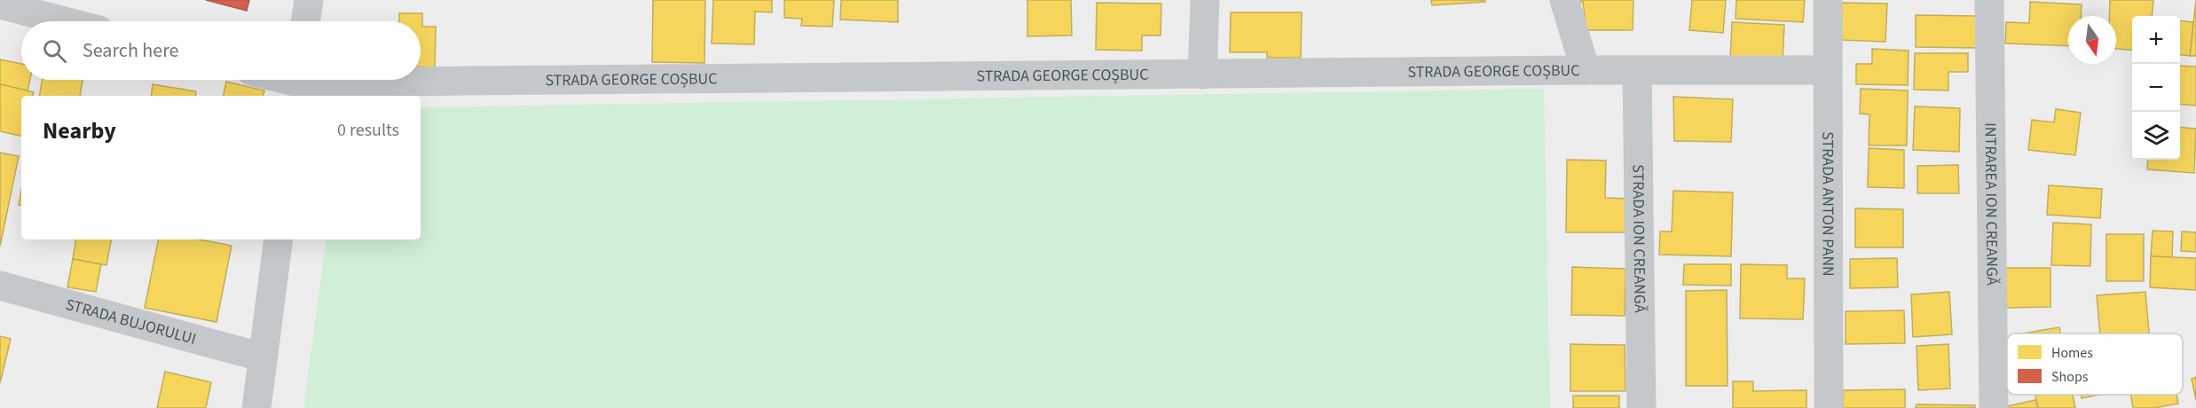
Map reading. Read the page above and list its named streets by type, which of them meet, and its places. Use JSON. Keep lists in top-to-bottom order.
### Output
{
  "streets": {
    "street": [
      "STRADA GEORGE COȘBUC",
      "STRADA ANTON PANN",
      "INTRAREA ION CREANGĂ",
      "STRADA ION CREANGĂ",
      "STRADA BUJORULUI"
    ]
  },
  "crossings": [
    ["STRADA GEORGE COȘBUC", "STRADA ANTON PANN"],
    ["STRADA GEORGE COȘBUC", "STRADA ION CREANGĂ"]
  ],
  "legend": ["Homes", "Shops"],
  "north": "bottom",
  "page": {
    "map_buttons": ["+", "−"],
    "search": "Search here",
    "heading": ["Nearby", "0 results"]
  }
}
